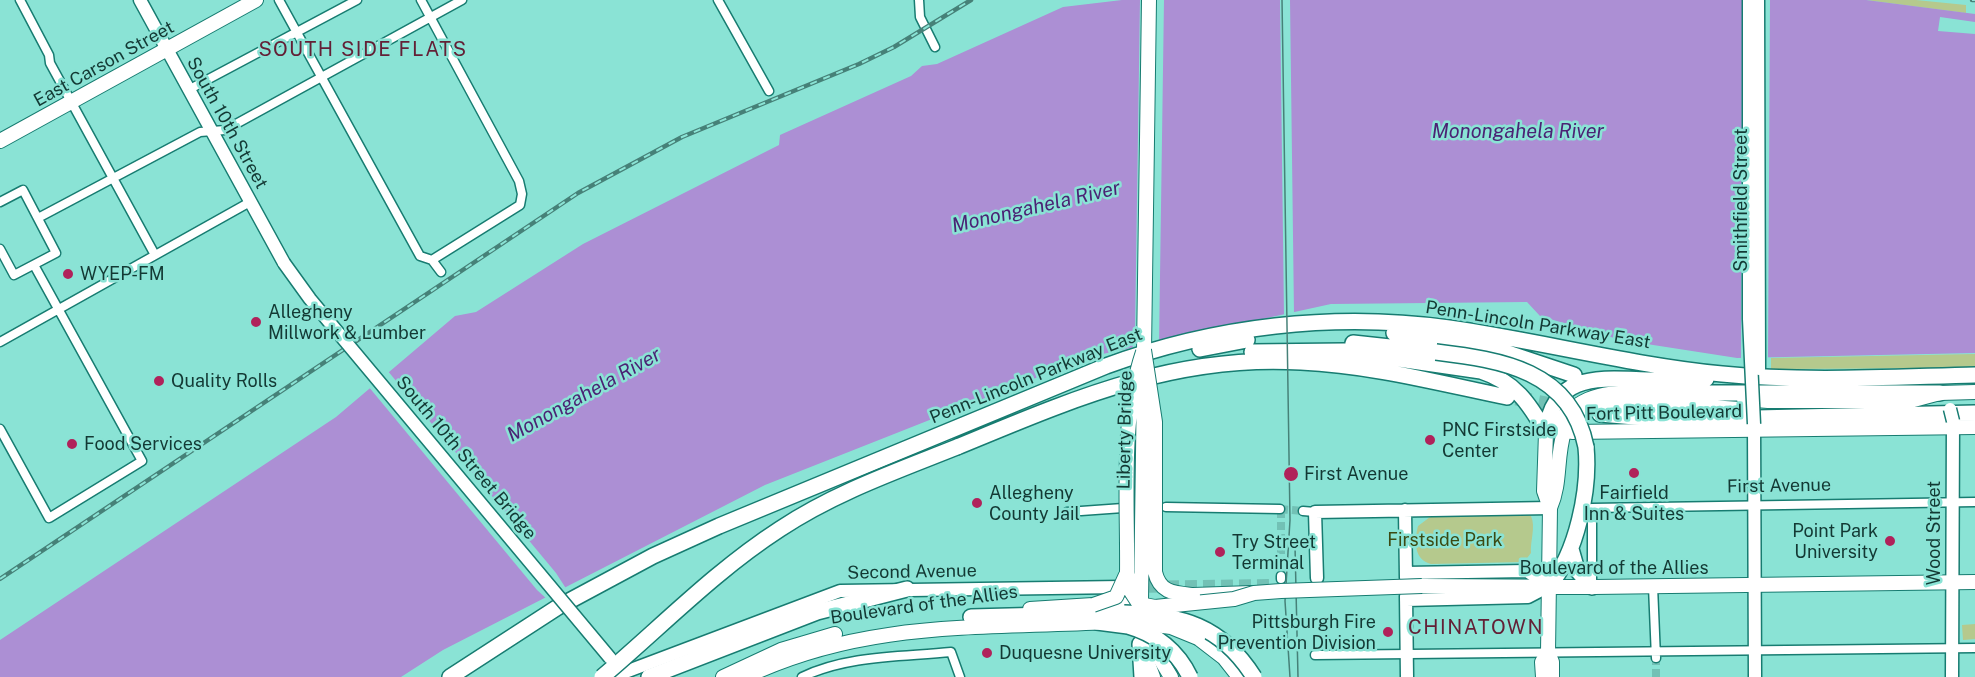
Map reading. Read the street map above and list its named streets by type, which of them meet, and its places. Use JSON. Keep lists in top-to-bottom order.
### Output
{
  "streets": {
    "highway": ["Penn-Lincoln Parkway East"],
    "main road": [
      "East Carson Street",
      "South 10th Street",
      "Smithfield Street",
      "Fort Pitt Boulevard",
      "Liberty Bridge",
      "South 10th Street Bridge",
      "Wood Street",
      "Boulevard of the Allies",
      "Second Avenue"
    ],
    "street": ["First Avenue"]
  },
  "crossings": [
    ["East Carson Street", "South 10th Street"],
    ["South 10th Street", "South 10th Street Bridge"],
    ["Smithfield Street", "Fort Pitt Boulevard"],
    ["Smithfield Street", "First Avenue"],
    ["Smithfield Street", "Boulevard of the Allies"],
    ["Fort Pitt Boulevard", "Wood Street"],
    ["Liberty Bridge", "Boulevard of the Allies"],
    ["South 10th Street Bridge", "Second Avenue"],
    ["First Avenue", "Wood Street"],
    ["First Avenue", "Boulevard of the Allies"],
    ["Wood Street", "Boulevard of the Allies"]
  ],
  "districts": ["SOUTH SIDE FLATS", "CHINATOWN"],
  "water": ["Monongahela River"],
  "parks": ["Firstside Park"],
  "places": [
    "WYEP-FM",
    "Allegheny Millwork & Lumber",
    "Quality Rolls",
    "PNC Firstside Center",
    "Food Services",
    "Fairfield Inn & Suites",
    "First Avenue",
    "Allegheny County Jail",
    "Point Park University",
    "Try Street Terminal",
    "Pittsburgh Fire Prevention Division",
    "Duquesne University"
  ]
}
